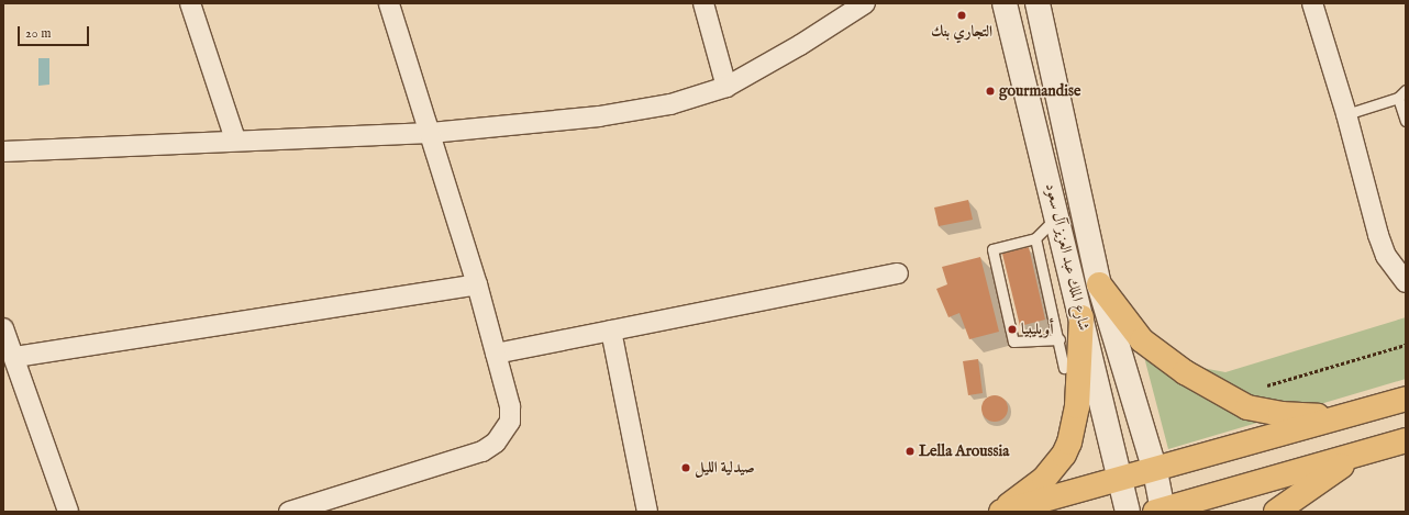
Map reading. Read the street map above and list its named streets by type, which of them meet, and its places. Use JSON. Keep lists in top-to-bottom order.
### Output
{
  "streets": {
    "main road": ["شارع الملك عبد العزيز آل سعود"]
  },
  "places": [
    "التجاري بنك",
    "gourmandise",
    "أويليبيا",
    "Lella Aroussia",
    "صيدلية الليل"
  ],
  "scale_bar": "20 m"
}
